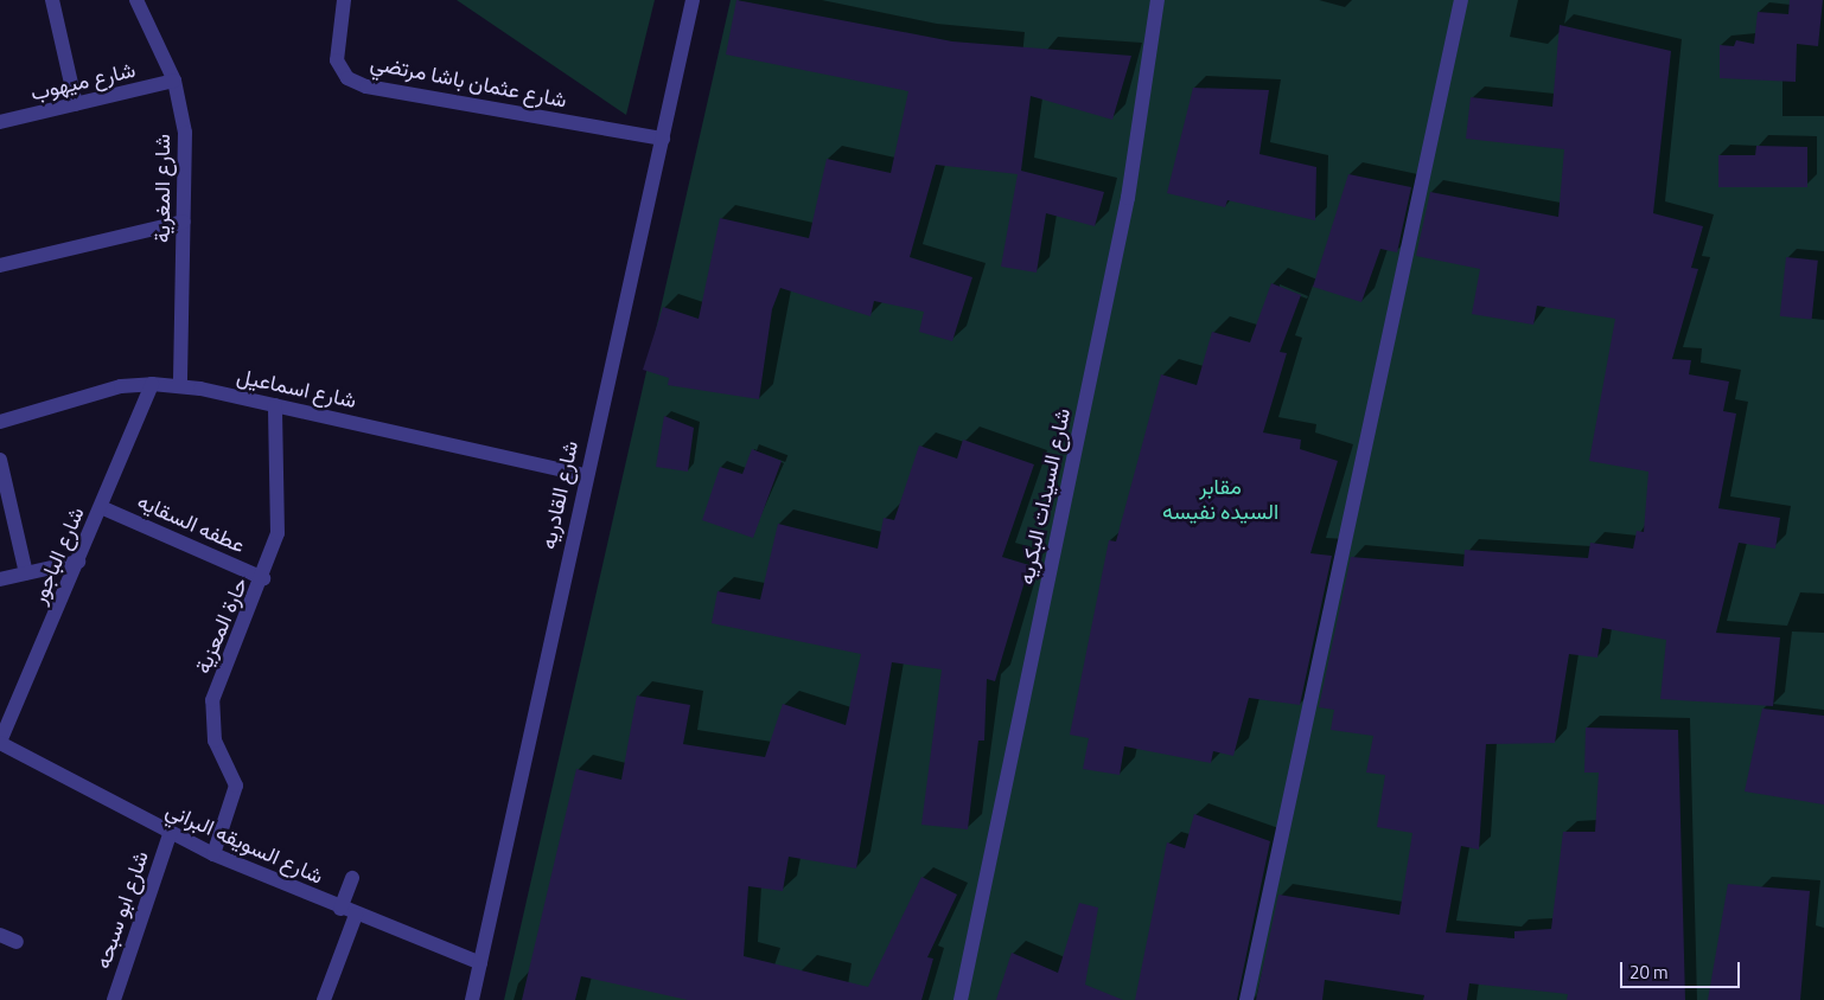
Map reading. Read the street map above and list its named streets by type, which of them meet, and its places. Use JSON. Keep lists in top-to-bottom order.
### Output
{
  "streets": {
    "street": [
      "شارع ميهوب",
      "شارع عثمان باشا مرتضي",
      "شارع المغرية",
      "شارع اسماعيل",
      "شارع القادريه",
      "شارع السيدات البكريه",
      "عطفه السقايه",
      "شارع الباجور",
      "حارة المعزية",
      "شارع السويقه البراني",
      "شارع ابو سبحه"
    ]
  },
  "crossings": [
    ["شارع ميهوب", "شارع المغرية"],
    ["شارع عثمان باشا مرتضي", "شارع القادريه"],
    ["شارع المغرية", "شارع اسماعيل"],
    ["شارع اسماعيل", "شارع القادريه"],
    ["شارع اسماعيل", "شارع الباجور"],
    ["شارع اسماعيل", "حارة المعزية"],
    ["شارع القادريه", "شارع السويقه البراني"],
    ["عطفه السقايه", "شارع الباجور"],
    ["عطفه السقايه", "حارة المعزية"],
    ["شارع الباجور", "شارع السويقه البراني"],
    ["حارة المعزية", "شارع السويقه البراني"],
    ["شارع السويقه البراني", "شارع ابو سبحه"]
  ],
  "parks": ["مقابر السيده نفيسه"],
  "scale_bar": "20 m"
}
